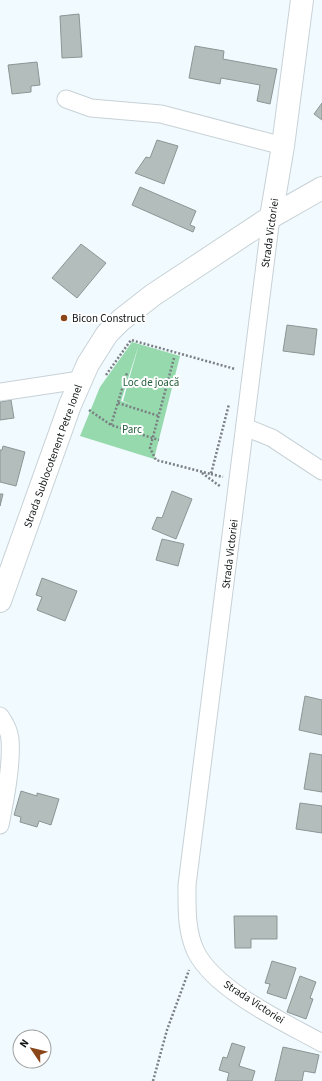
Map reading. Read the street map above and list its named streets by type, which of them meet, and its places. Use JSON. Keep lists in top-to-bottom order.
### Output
{
  "streets": {
    "main road": ["Strada Victoriei", "Strada Sublocotenent Petre Ionel"]
  },
  "crossings": [
    ["Strada Victoriei", "Strada Sublocotenent Petre Ionel"]
  ],
  "parks": ["Loc de joacă", "Parc"],
  "places": ["Bicon Construct"],
  "north": "top left"
}
